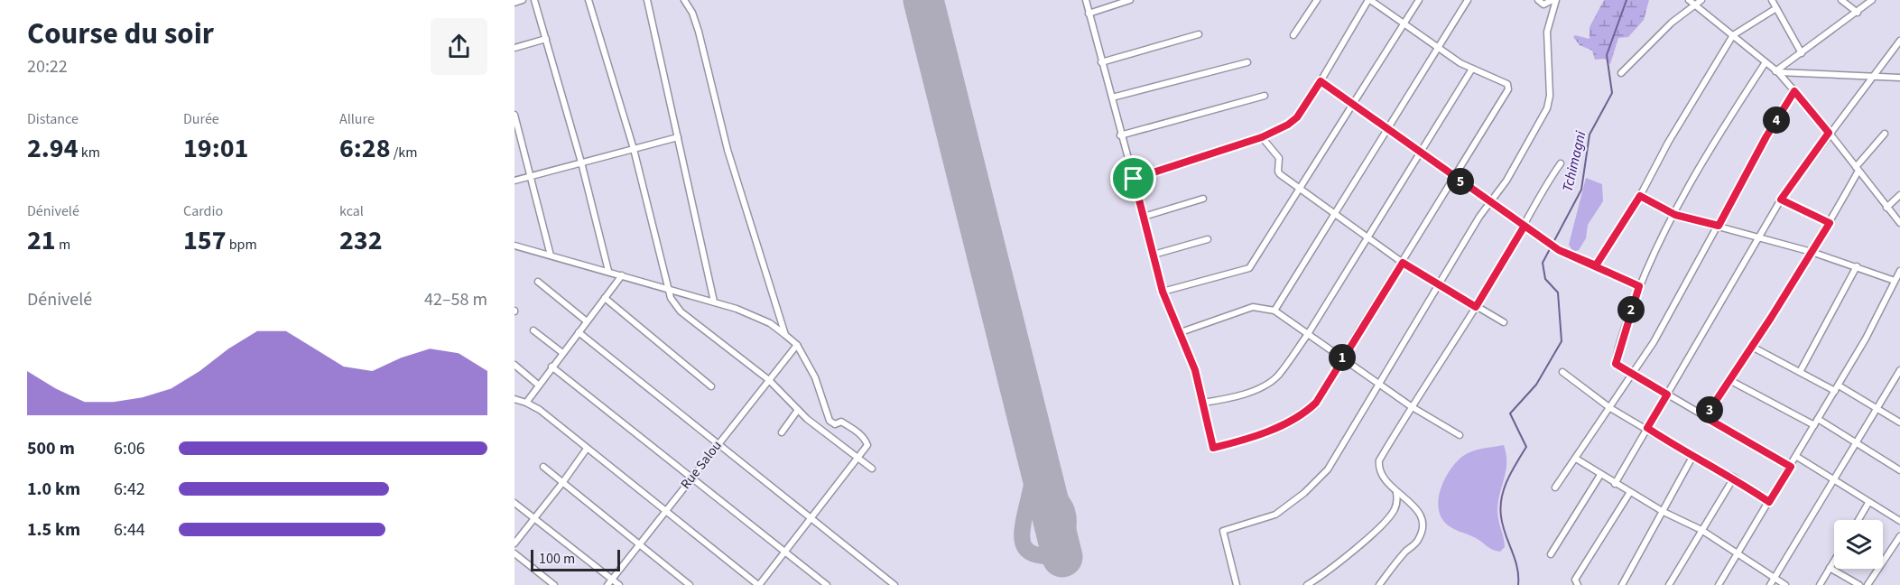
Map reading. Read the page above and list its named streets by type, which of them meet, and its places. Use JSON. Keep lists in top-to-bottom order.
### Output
{
  "streets": {
    "street": ["Rue Salou"]
  },
  "water": ["Tchimagni"],
  "scale_bar": "100 m",
  "page": {
    "heading": ["Course du soir", "20:22"],
    "stats": [
      ["Distance", "2.94 km"],
      ["Durée", "19:01"],
      ["Allure", "6:28 /km"],
      ["Dénivelé", "21 m"],
      ["Cardio", "157 bpm"],
      ["kcal", "232"]
    ],
    "pins": [
      "4",
      "5",
      "2",
      "1",
      "3"
    ],
    "chart": ["Dénivelé", "42–58 m"],
    "list": [
      {
        "name": "500 m",
        "note": "6:06"
      },
      {
        "name": "1.0 km",
        "note": "6:42"
      },
      {
        "name": "1.5 km",
        "note": "6:44"
      }
    ],
    "scale": "100 m"
  }
}
